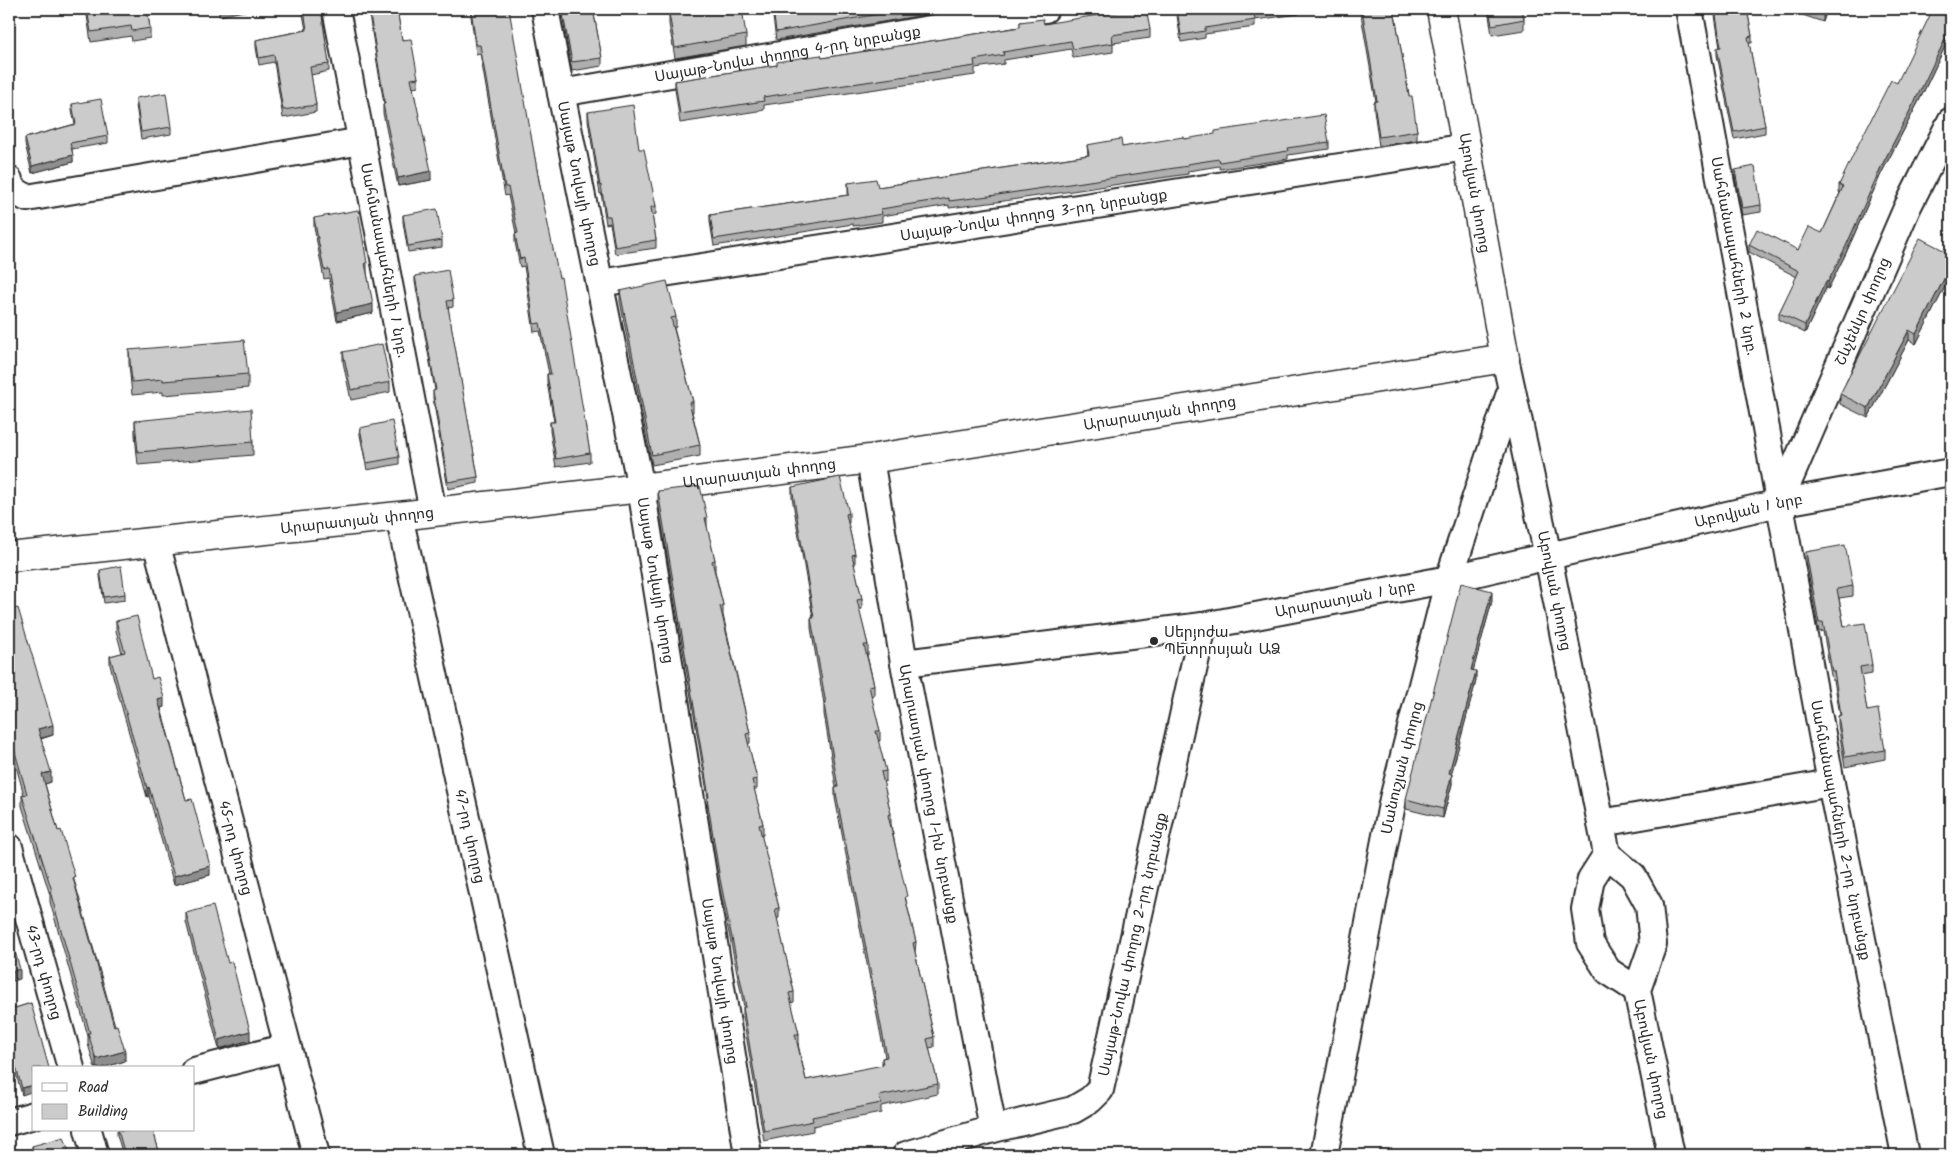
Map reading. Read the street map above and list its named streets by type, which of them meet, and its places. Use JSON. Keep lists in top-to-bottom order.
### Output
{
  "streets": {
    "main road": ["Աբովյան փողոց", "Արարատյան փողոց"],
    "street": [
      "Սայաթ-Նովա փողոց 4-րդ նրբանցք",
      "Սայաթ Նովայի փողոց",
      "Սայաթ-Նովա փողոց 3-րդ նրբանցք",
      "Սահմանապահների 2 նրբ.",
      "Սահմանապահների 1 նրբ.",
      "Շևչենկո փողոց",
      "Աբովյան 1 նրբ",
      "Արարատյան 1 նրբ",
      "Մանուշյան փողոց",
      "Արարատյան փողոց 1-ին նրբանցք",
      "Սահմանապահների 2-րդ նրբանցք",
      "47-րդ փողոց",
      "45-րդ փողոց",
      "Սայաթ-Նովա փողոց 2-րդ նրբանցք",
      "43-րդ փողոց"
    ]
  },
  "crossings": [
    ["Սայաթ-Նովա փողոց 4-րդ նրբանցք", "Սայաթ Նովայի փողոց"],
    ["Սայաթ Նովայի փողոց", "Սայաթ-Նովա փողոց 3-րդ նրբանցք"],
    ["Սայաթ Նովայի փողոց", "Արարատյան փողոց"],
    ["Աբովյան փողոց", "Սայաթ-Նովա փողոց 3-րդ նրբանցք"],
    ["Աբովյան փողոց", "Արարատյան փողոց"],
    ["Աբովյան փողոց", "Աբովյան 1 նրբ"],
    ["Աբովյան փողոց", "Արարատյան 1 նրբ"],
    ["Աբովյան փողոց", "Մանուշյան փողոց"],
    ["Սահմանապահների 2 նրբ.", "Շևչենկո փողոց"],
    ["Սահմանապահների 2 նրբ.", "Աբովյան 1 նրբ"],
    ["Սահմանապահների 2 նրբ.", "Սահմանապահների 2-րդ նրբանցք"],
    ["Սահմանապահների 1 նրբ.", "Արարատյան փողոց"],
    ["Շևչենկո փողոց", "Աբովյան 1 նրբ"],
    ["Շևչենկո փողոց", "Սահմանապահների 2-րդ նրբանցք"],
    ["Արարատյան փողոց", "Արարատյան փողոց 1-ին նրբանցք"],
    ["Արարատյան փողոց", "47-րդ փողոց"],
    ["Արարատյան փողոց", "45-րդ փողոց"],
    ["Աբովյան 1 նրբ", "Արարատյան 1 նրբ"],
    ["Աբովյան 1 նրբ", "Սահմանապահների 2-րդ նրբանցք"],
    ["Արարատյան 1 նրբ", "Մանուշյան փողոց"],
    ["Արարատյան 1 նրբ", "Արարատյան փողոց 1-ին նրբանցք"],
    ["Արարատյան 1 նրբ", "Սայաթ-Նովա փողոց 2-րդ նրբանցք"],
    ["Արարատյան փողոց 1-ին նրբանցք", "Սայաթ-Նովա փողոց 2-րդ նրբանցք"]
  ],
  "places": ["Սերյոժա Պետրոսյան ԱՁ"],
  "legend": ["Road", "Building"]
}
